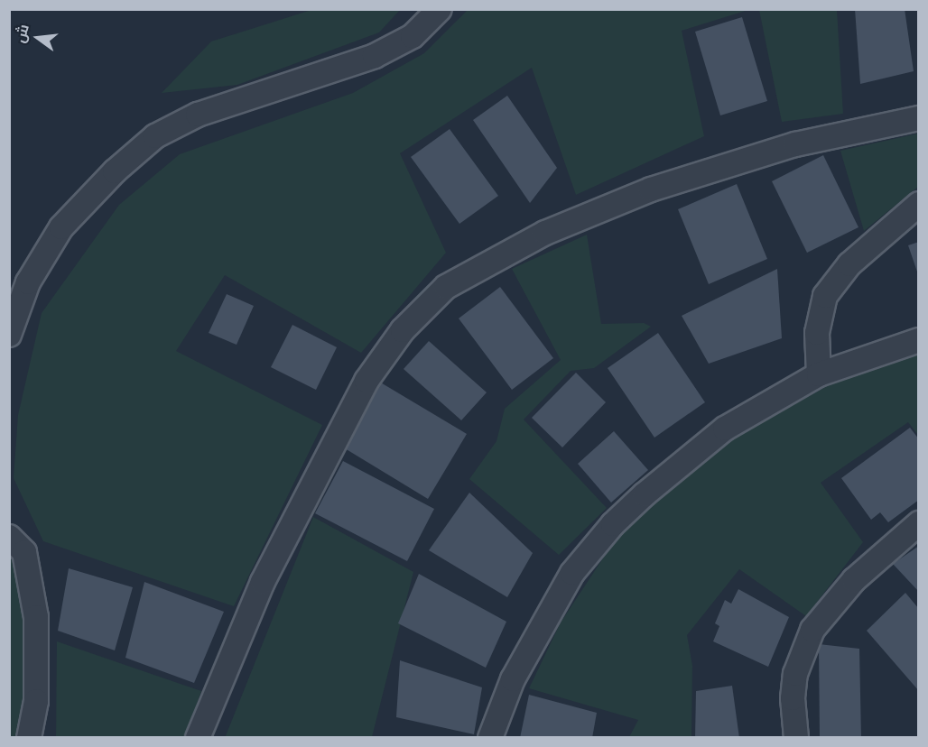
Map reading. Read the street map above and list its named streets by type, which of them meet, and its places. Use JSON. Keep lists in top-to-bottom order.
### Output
{
  "north": "left"
}
